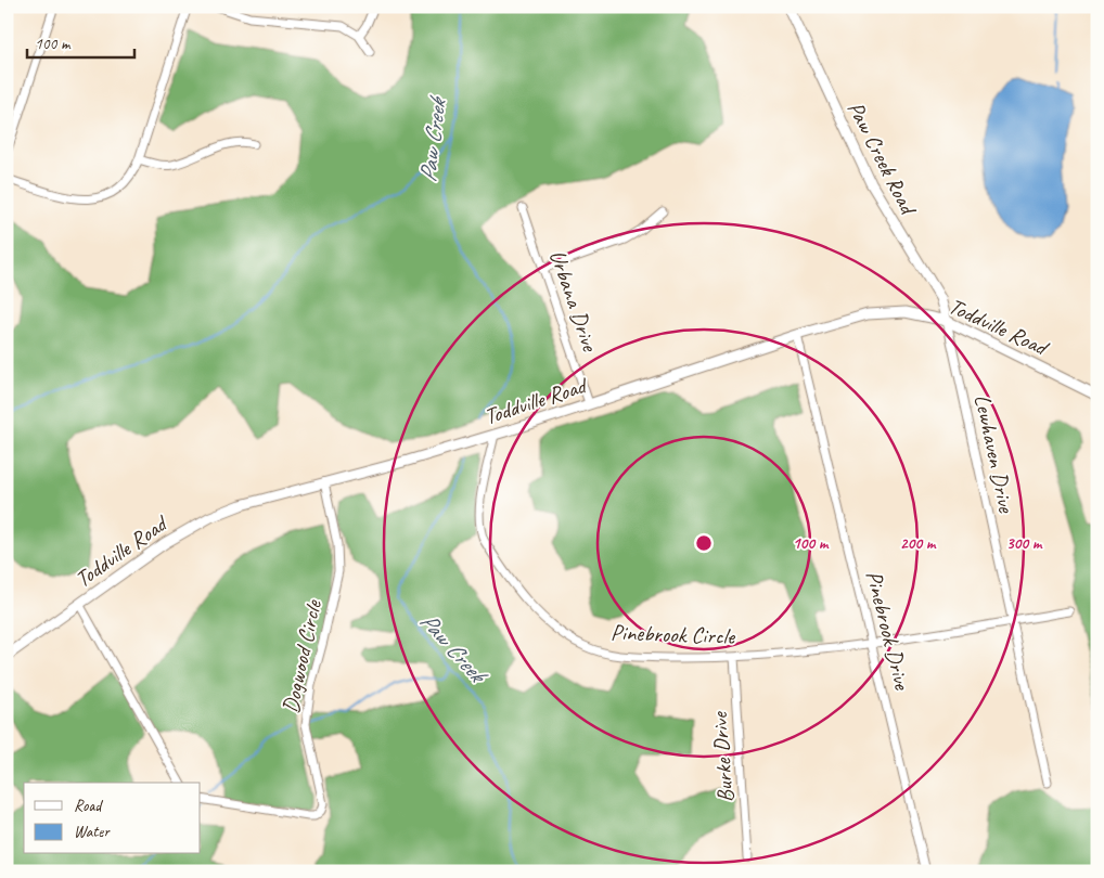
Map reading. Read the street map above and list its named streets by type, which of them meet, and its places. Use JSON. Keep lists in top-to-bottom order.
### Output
{
  "streets": {
    "street": [
      "Paw Creek Road",
      "Urbana Drive",
      "Toddville Road",
      "Lewhaven Drive",
      "Pinebrook Drive",
      "Pinebrook Circle",
      "Dogwood Circle",
      "Burke Drive"
    ]
  },
  "crossings": [
    ["Paw Creek Road", "Toddville Road"],
    ["Paw Creek Road", "Lewhaven Drive"],
    ["Urbana Drive", "Toddville Road"],
    ["Toddville Road", "Lewhaven Drive"],
    ["Toddville Road", "Pinebrook Drive"],
    ["Toddville Road", "Pinebrook Circle"],
    ["Toddville Road", "Dogwood Circle"],
    ["Lewhaven Drive", "Pinebrook Circle"],
    ["Pinebrook Drive", "Pinebrook Circle"],
    ["Pinebrook Circle", "Burke Drive"]
  ],
  "water": ["Paw Creek"],
  "legend": ["Road", "Water"],
  "scale_bar": "100 m",
  "rings": ["100 m", "200 m", "300 m"]
}
